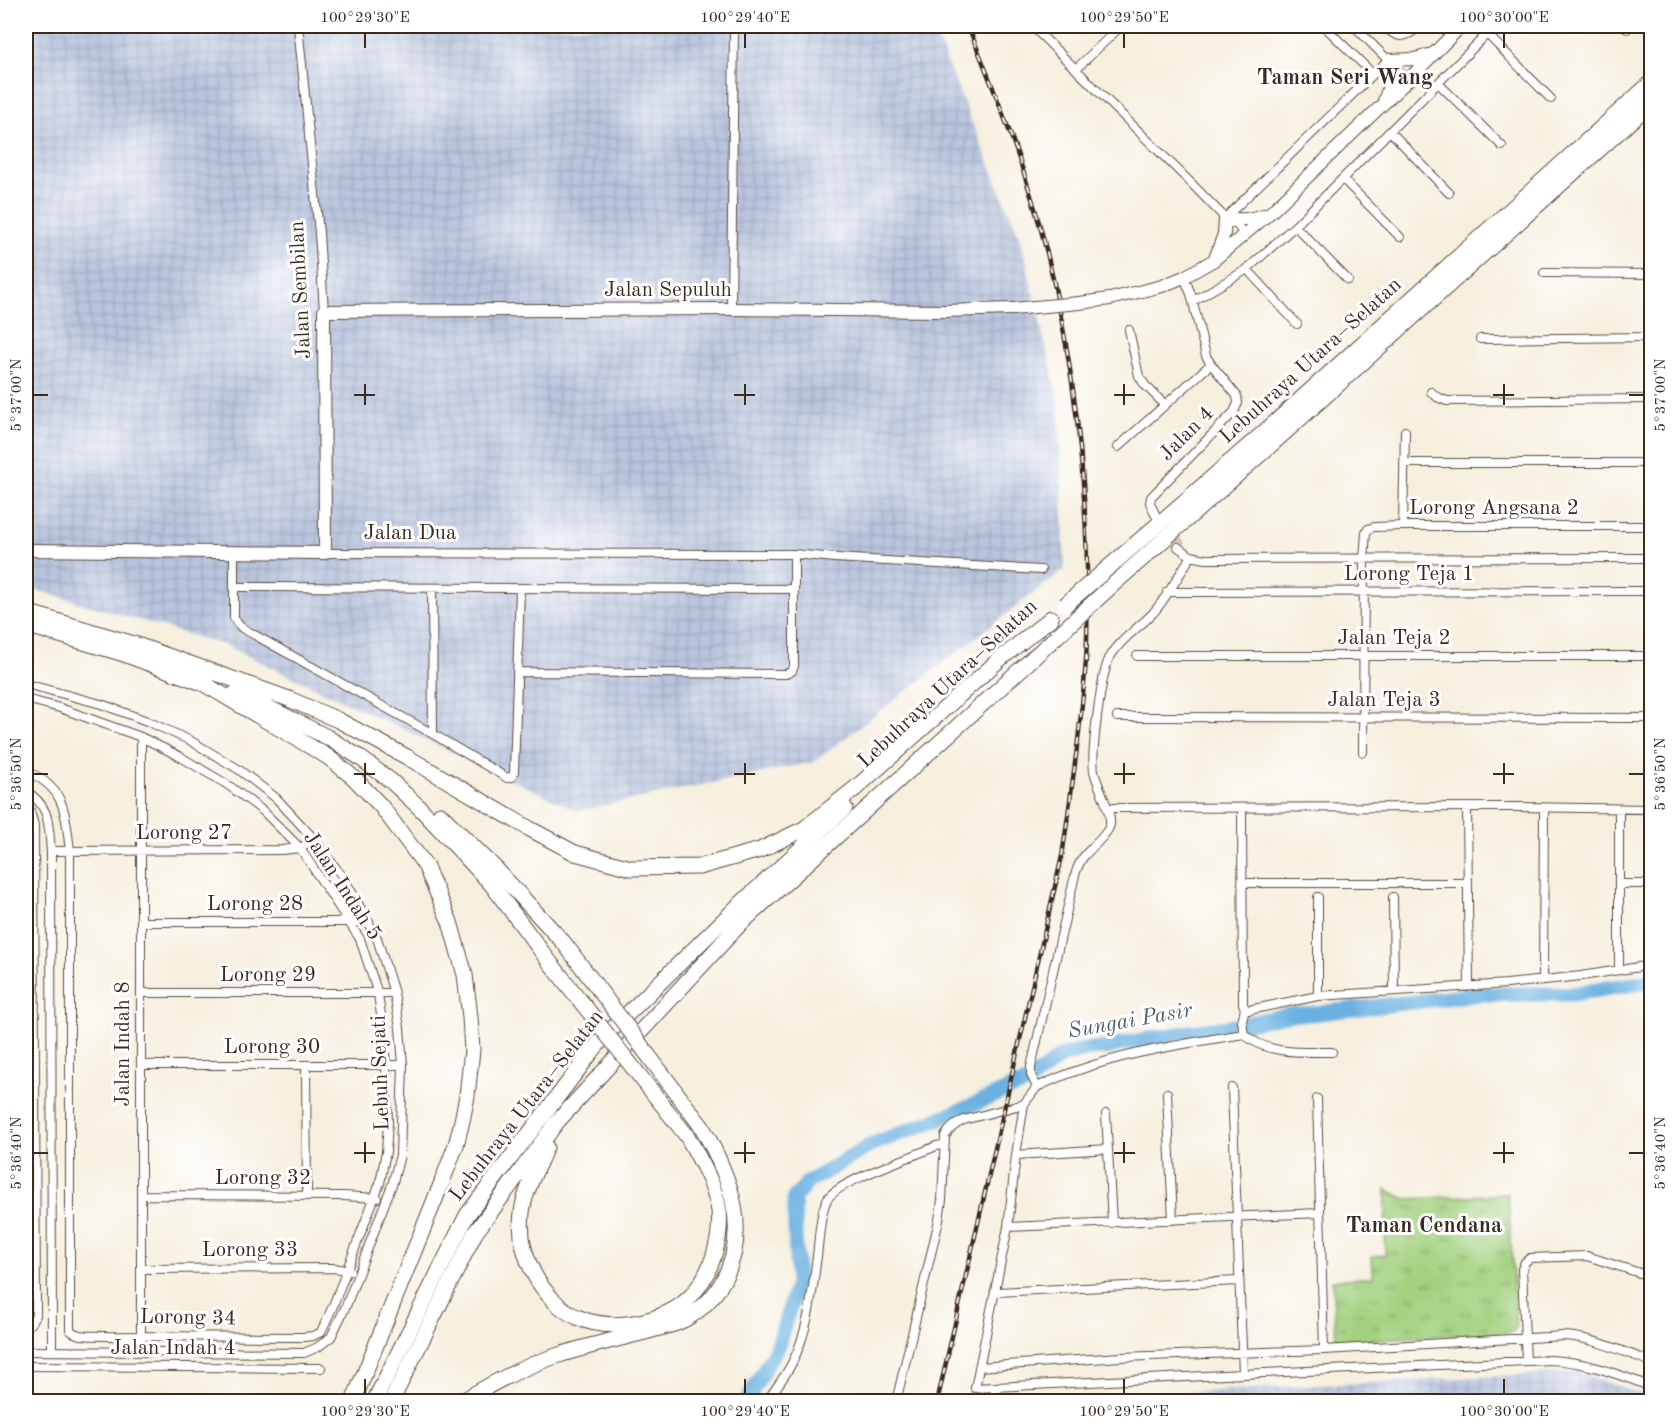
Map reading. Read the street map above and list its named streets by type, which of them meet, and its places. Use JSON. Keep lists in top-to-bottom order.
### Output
{
  "streets": {
    "highway": ["Lebuhraya Utara–Selatan"],
    "main road": ["Jalan Sembilan", "Jalan Sepuluh", "Jalan Dua"],
    "street": [
      "Jalan 4",
      "Lorong Angsana 2",
      "Lorong Teja 1",
      "Jalan Teja 2",
      "Jalan Teja 3",
      "Lorong 27",
      "Jalan Indah 5",
      "Lorong 28",
      "Lorong 29",
      "Jalan Indah 8",
      "Lorong 30",
      "Lebuh Sejati",
      "Lorong 32",
      "Lorong 33",
      "Lorong 34",
      "Jalan Indah 4"
    ]
  },
  "crossings": [
    ["Jalan Sembilan", "Jalan Sepuluh"],
    ["Jalan Sembilan", "Jalan Dua"],
    ["Jalan Sepuluh", "Jalan 4"],
    ["Lorong 27", "Jalan Indah 5"],
    ["Lorong 27", "Jalan Indah 8"],
    ["Lorong 27", "Lebuh Sejati"],
    ["Lorong 27", "Lorong 34"],
    ["Jalan Indah 5", "Lorong 28"],
    ["Jalan Indah 5", "Lorong 29"],
    ["Jalan Indah 5", "Jalan Indah 8"],
    ["Jalan Indah 5", "Lorong 30"],
    ["Jalan Indah 5", "Lorong 32"],
    ["Jalan Indah 5", "Lorong 33"],
    ["Jalan Indah 5", "Lorong 34"],
    ["Lorong 28", "Jalan Indah 8"],
    ["Lorong 28", "Lebuh Sejati"],
    ["Lorong 29", "Jalan Indah 8"],
    ["Lorong 29", "Lebuh Sejati"],
    ["Jalan Indah 8", "Lorong 30"],
    ["Jalan Indah 8", "Lebuh Sejati"],
    ["Jalan Indah 8", "Lorong 32"],
    ["Jalan Indah 8", "Lorong 33"],
    ["Jalan Indah 8", "Lorong 34"],
    ["Lorong 30", "Lebuh Sejati"],
    ["Lebuh Sejati", "Lorong 32"],
    ["Lebuh Sejati", "Lorong 33"]
  ],
  "districts": ["Taman Seri Wang", "Taman Cendana"],
  "water": ["Sungai Pasir"],
  "coordinates": [
    "100°29'30\"E",
    "100°29'40\"E",
    "100°29'50\"E",
    "100°30'00\"E",
    "5°37'00\"N",
    "5°36'50\"N",
    "5°36'40\"N"
  ]
}
